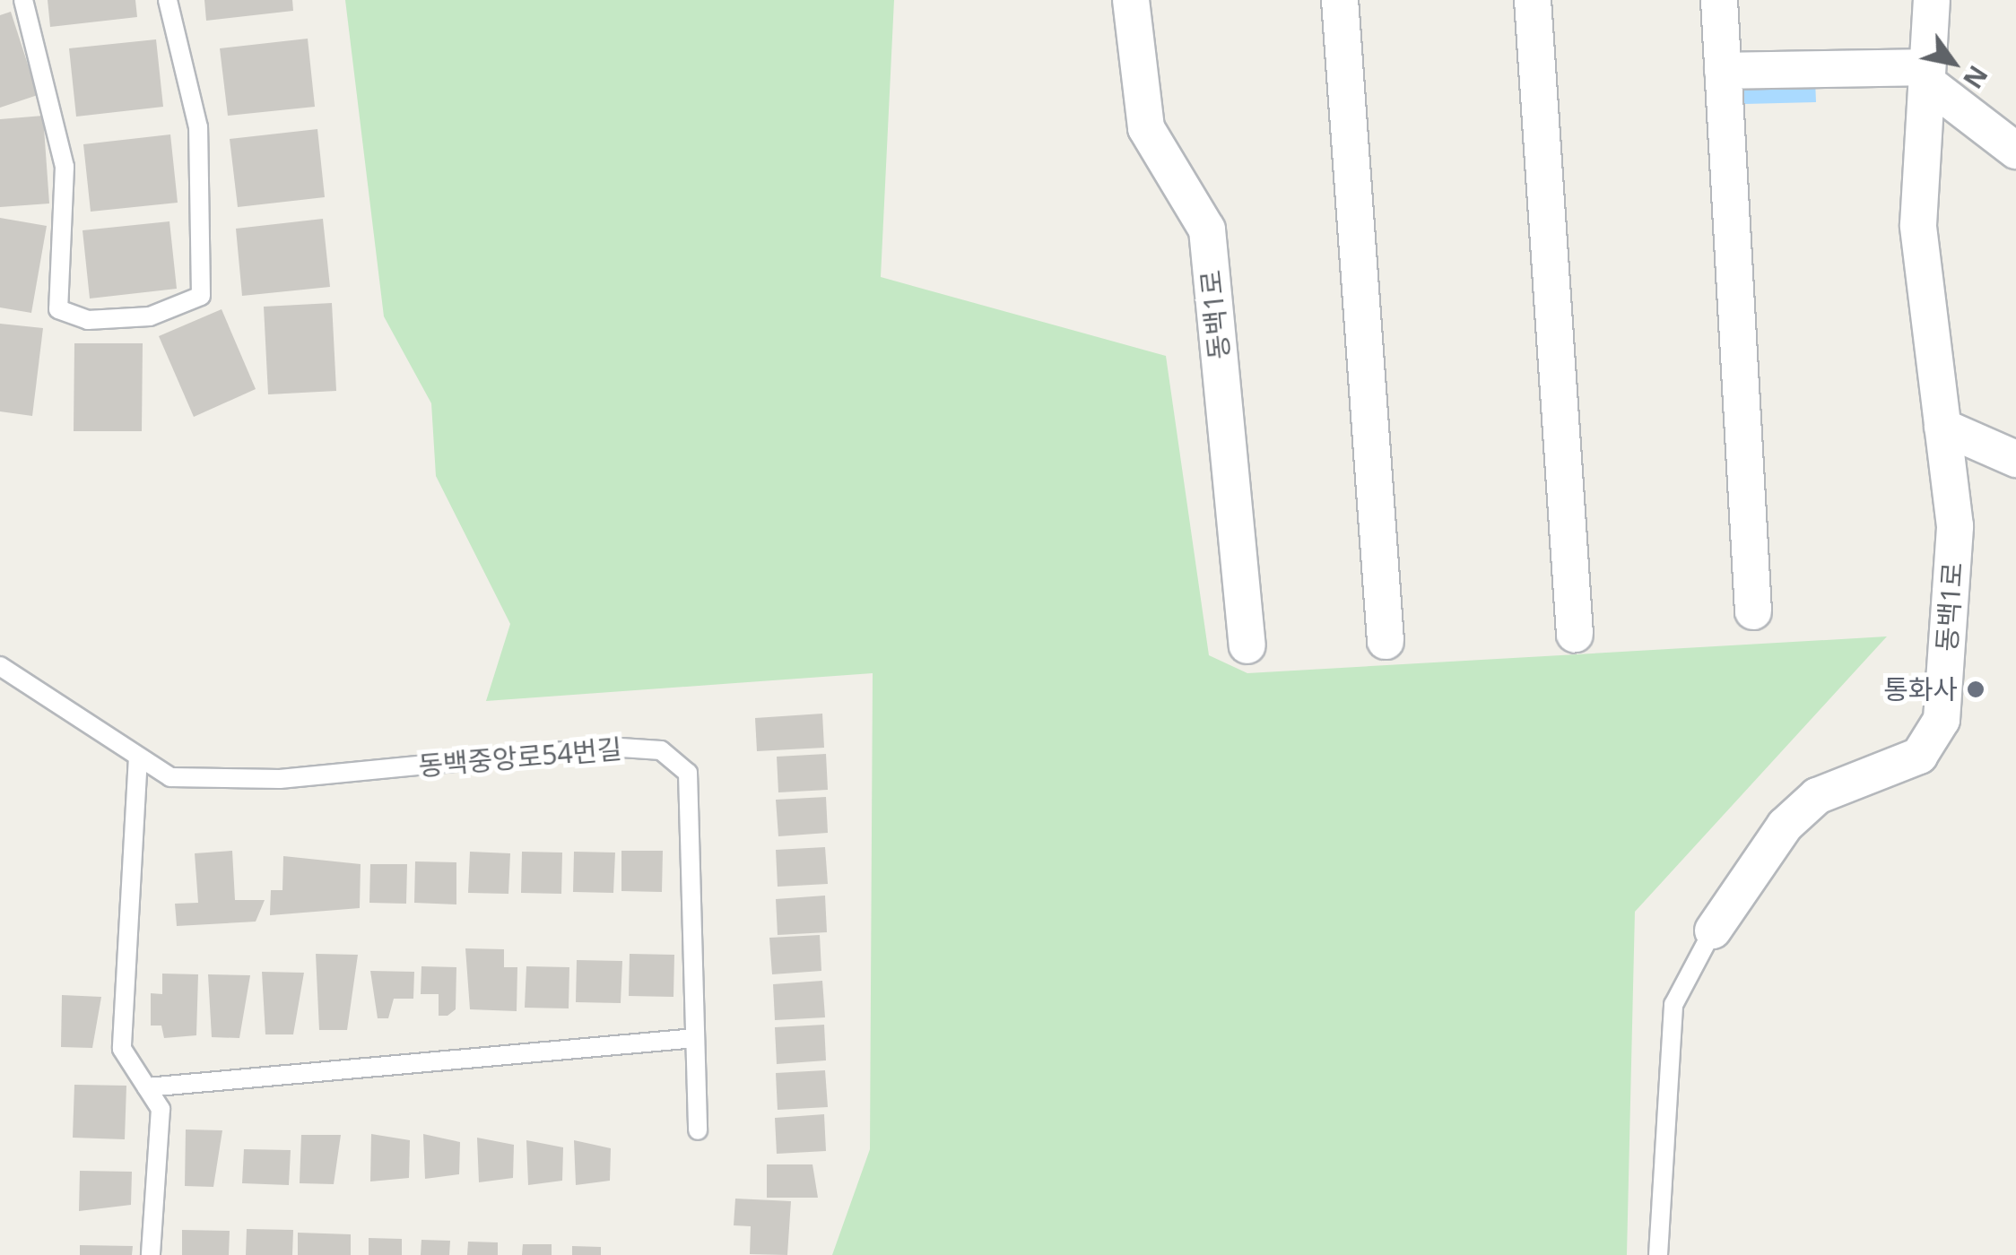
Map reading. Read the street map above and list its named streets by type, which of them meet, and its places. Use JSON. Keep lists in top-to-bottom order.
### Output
{
  "streets": {
    "street": ["동백1로"],
    "lane": ["동백중앙로54번길"]
  },
  "places": ["통화사"],
  "north": "bottom right"
}
